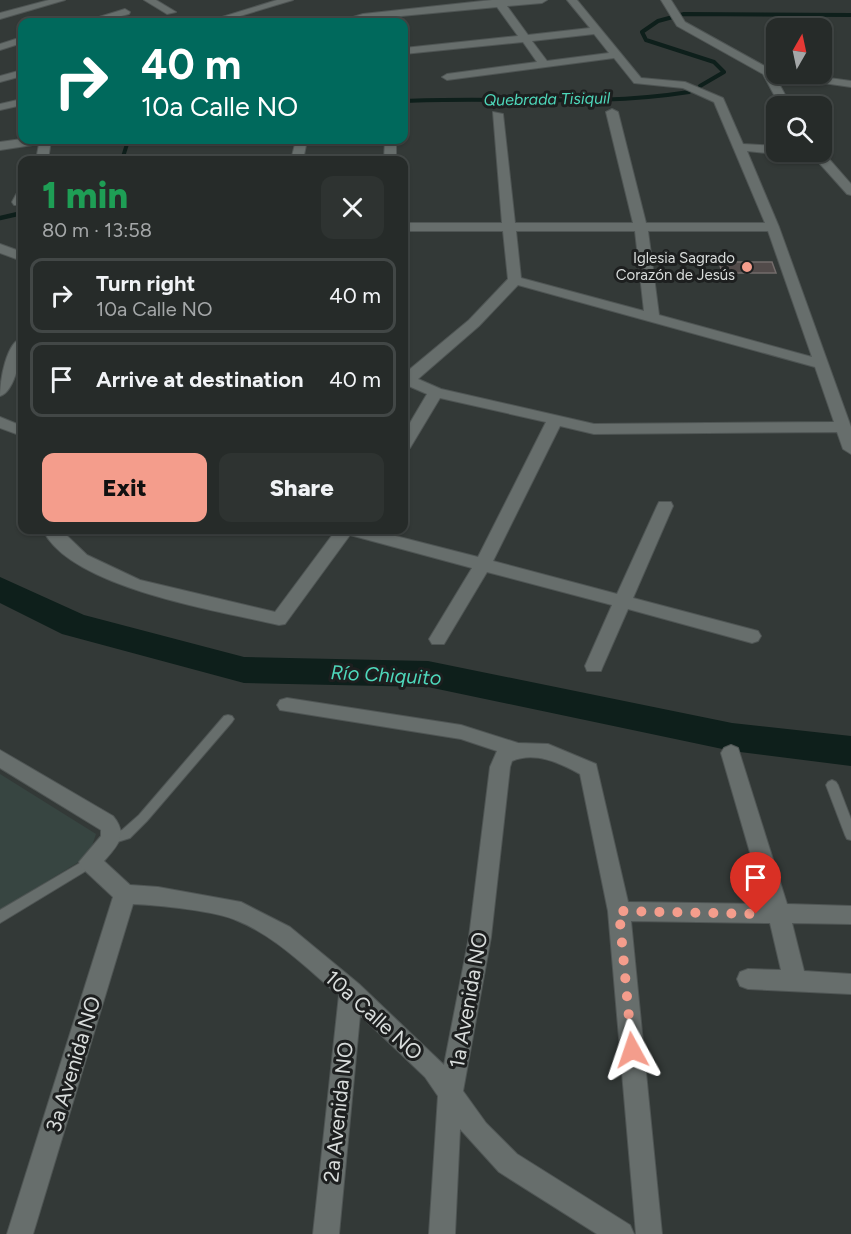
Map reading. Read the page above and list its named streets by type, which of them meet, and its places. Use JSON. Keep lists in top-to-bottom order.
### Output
{
  "streets": {
    "street": [
      "1a Avenida NO",
      "10a Calle NO",
      "3a Avenida NO",
      "2a Avenida NO"
    ]
  },
  "crossings": [
    ["1a Avenida NO", "10a Calle NO"],
    ["10a Calle NO", "3a Avenida NO"],
    ["10a Calle NO", "2a Avenida NO"]
  ],
  "water": ["Quebrada Tisiquil", "Río Chiquito"],
  "places": ["Iglesia Sagrado Corazón de Jesús"],
  "north": "top",
  "page": {
    "turn": ["40 m", "10a Calle NO"],
    "heading": ["1 min", "80 m · 13:58"],
    "list": [
      {
        "name": "Turn right",
        "note": "10a Calle NO",
        "value": "40 m"
      },
      {
        "name": "Arrive at destination",
        "value": "40 m"
      }
    ],
    "buttons": ["Exit", "Share"]
  }
}
